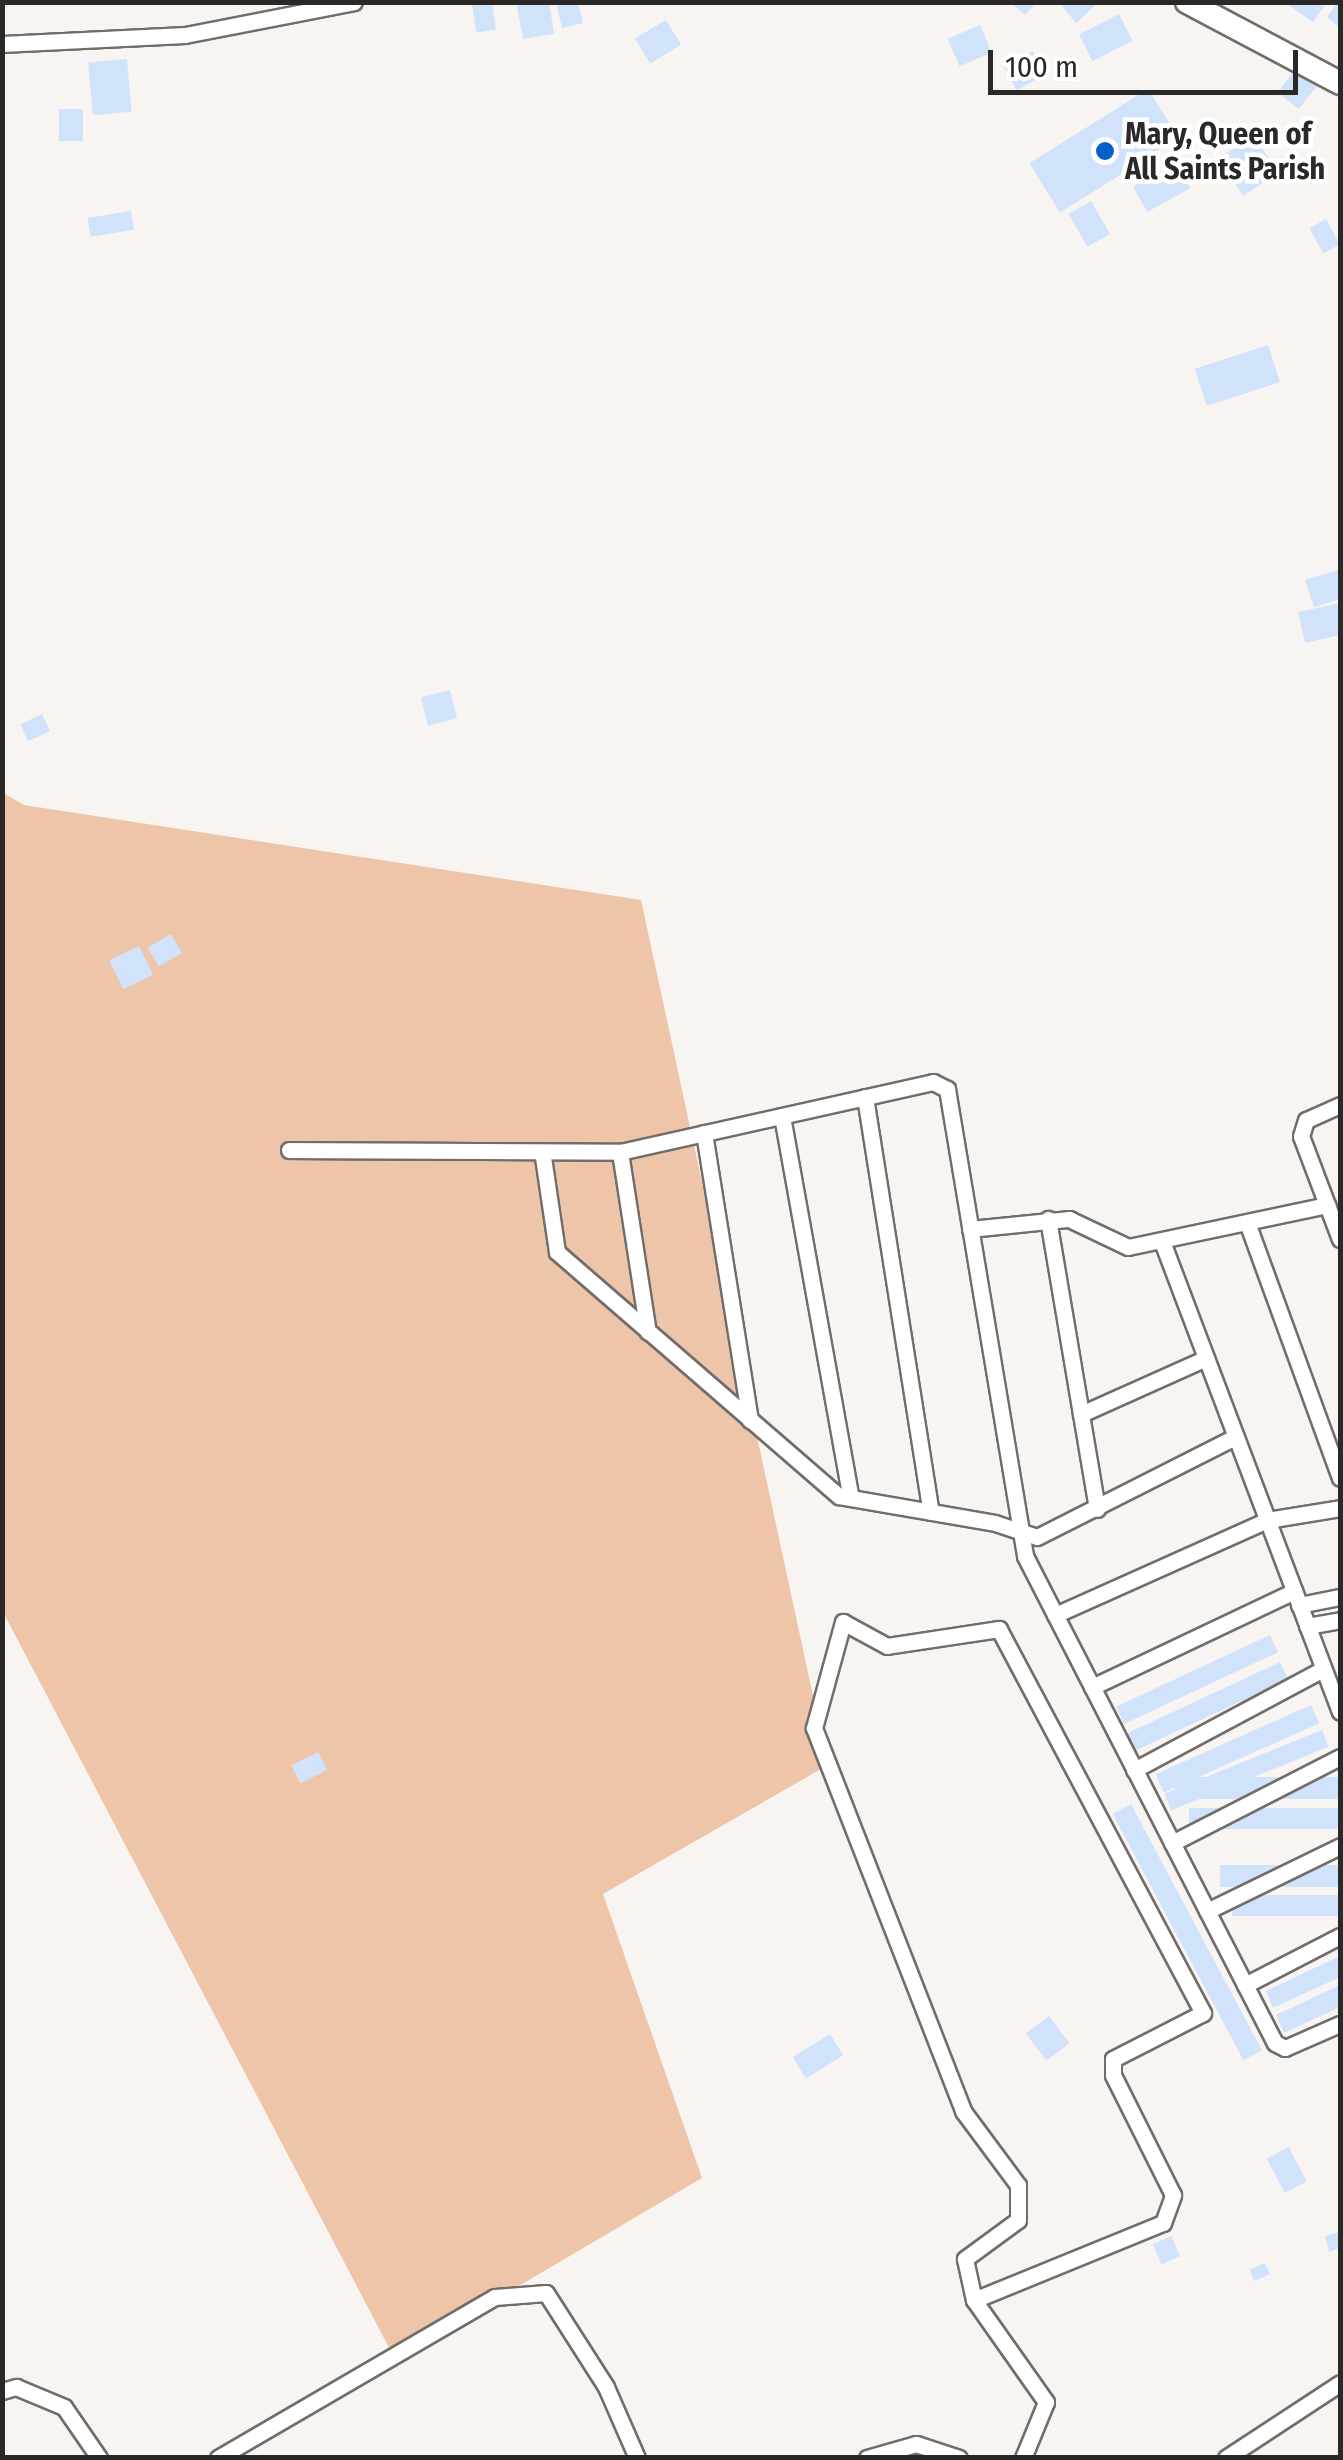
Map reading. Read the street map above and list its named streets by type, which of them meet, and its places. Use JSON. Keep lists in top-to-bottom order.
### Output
{
  "places": ["Mary, Queen of All Saints Parish"],
  "scale_bar": "100 m"
}
